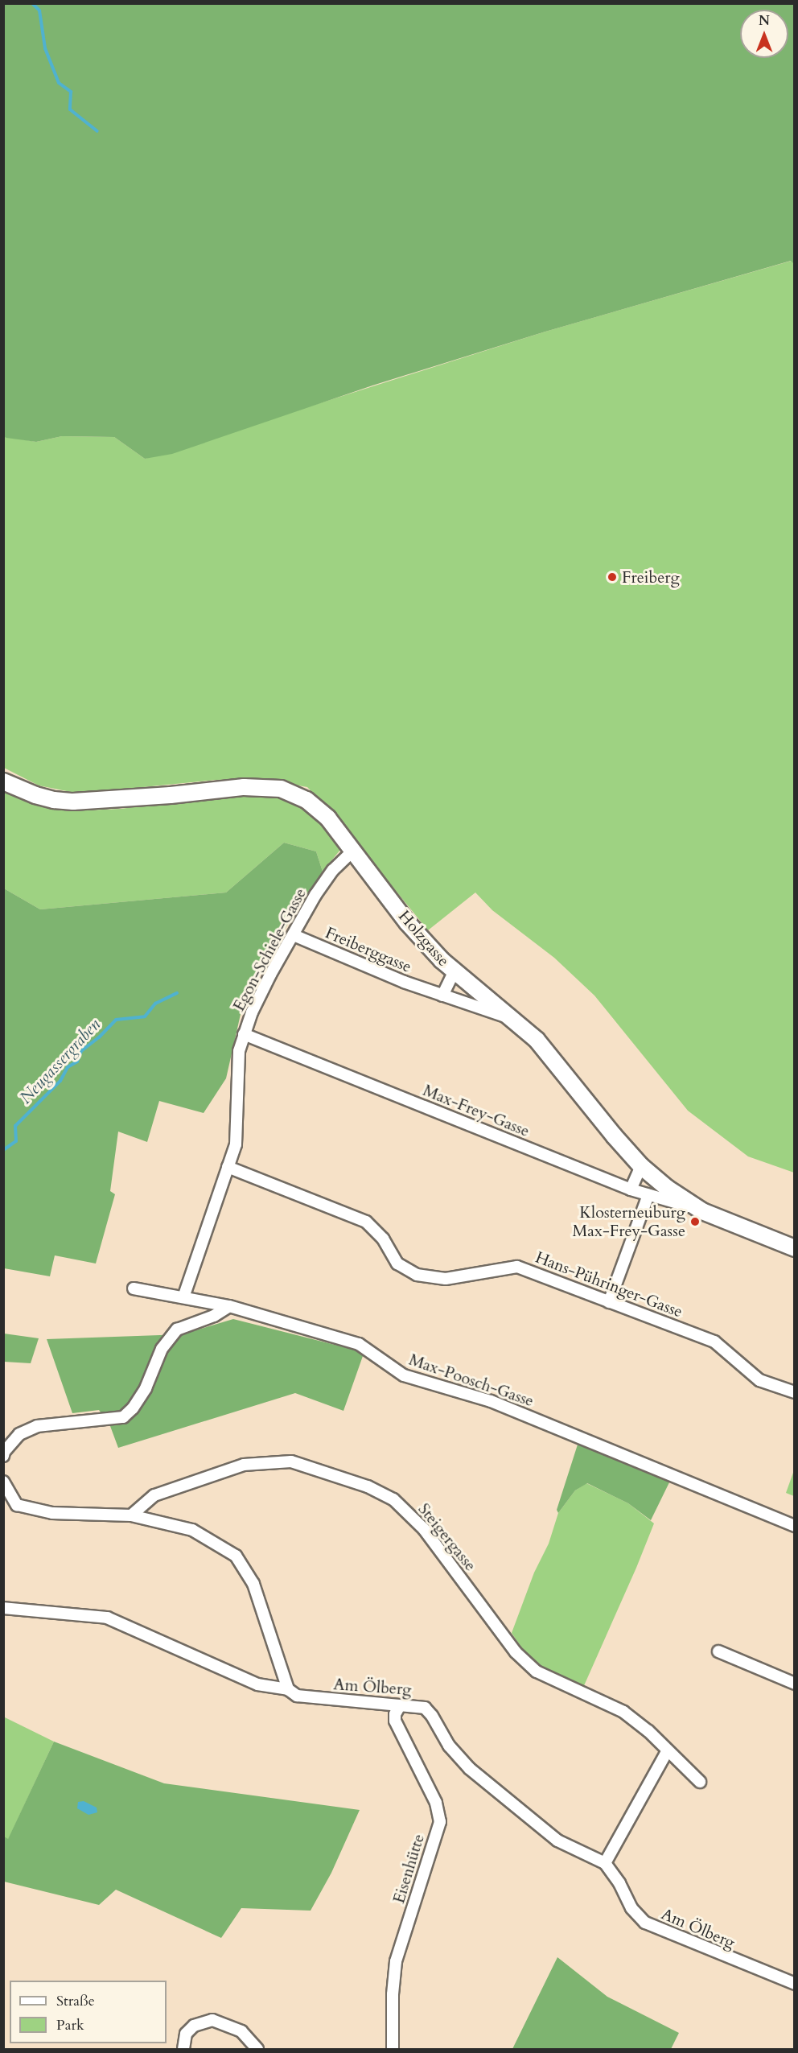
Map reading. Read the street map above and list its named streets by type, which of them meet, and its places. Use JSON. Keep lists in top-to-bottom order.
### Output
{
  "streets": {
    "street": [
      "Holzgasse",
      "Egon-Schiele-Gasse",
      "Freiberggasse",
      "Max-Frey-Gasse",
      "Hans-Pühringer-Gasse",
      "Max-Poosch-Gasse",
      "Steigergasse",
      "Am Ölberg",
      "Eisenhütte"
    ]
  },
  "crossings": [
    ["Holzgasse", "Egon-Schiele-Gasse"],
    ["Holzgasse", "Freiberggasse"],
    ["Holzgasse", "Max-Frey-Gasse"],
    ["Egon-Schiele-Gasse", "Freiberggasse"],
    ["Egon-Schiele-Gasse", "Max-Frey-Gasse"],
    ["Egon-Schiele-Gasse", "Hans-Pühringer-Gasse"],
    ["Egon-Schiele-Gasse", "Max-Poosch-Gasse"],
    ["Am Ölberg", "Eisenhütte"]
  ],
  "water": ["Neugassergraben"],
  "places": ["Freiberg", "Klosterneuburg Max-Frey-Gasse"],
  "legend": ["Straße", "Park"],
  "north": "top"
}
